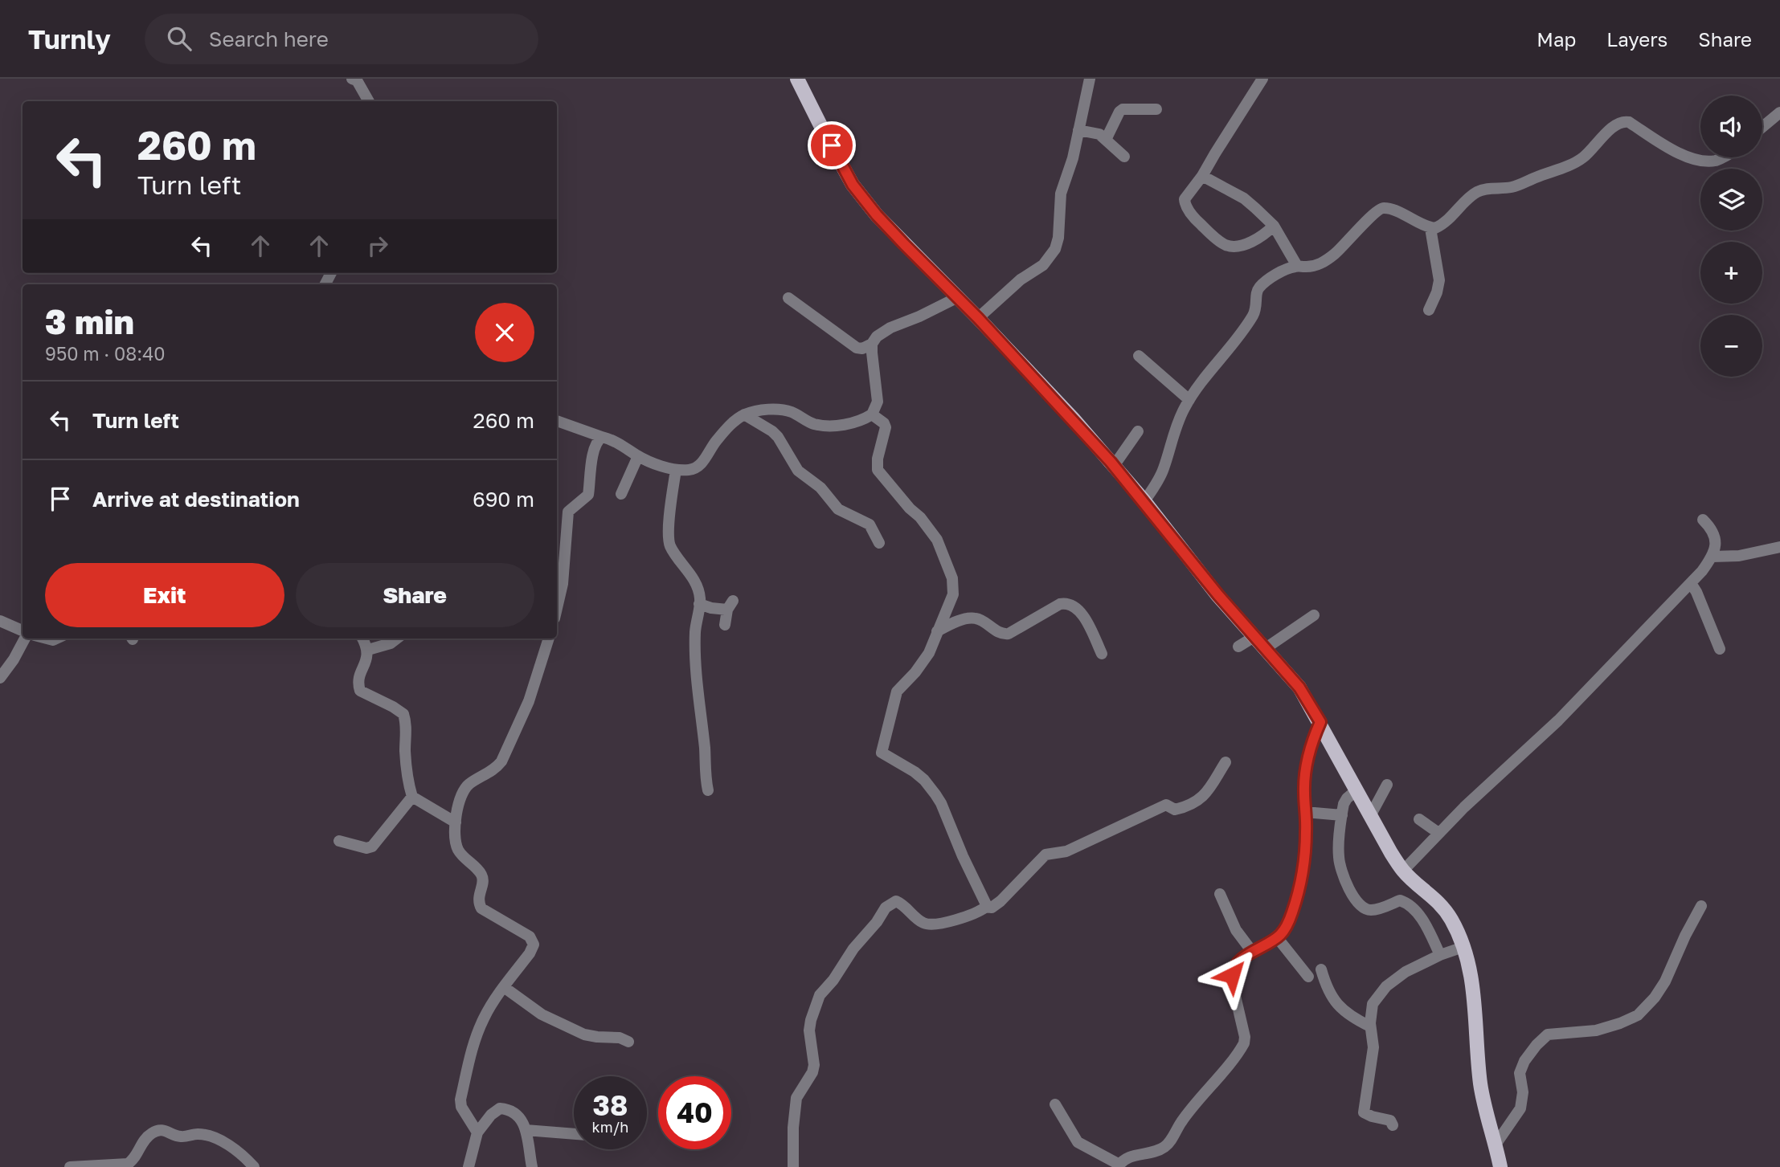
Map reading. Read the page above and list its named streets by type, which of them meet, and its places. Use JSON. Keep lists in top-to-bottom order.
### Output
{
  "page": {
    "header": "Turnly",
    "search": "Search here",
    "nav": ["Map", "Layers", "Share"],
    "map_buttons": ["+", "−"],
    "turn": ["260 m", "Turn left"],
    "heading": ["3 min", "950 m · 08:40"],
    "list": [
      {
        "name": "Turn left",
        "value": "260 m"
      },
      {
        "name": "Arrive at destination",
        "value": "690 m"
      }
    ],
    "buttons": ["Exit", "Share"],
    "speed": "38 km/h",
    "limit": "40"
  }
}
